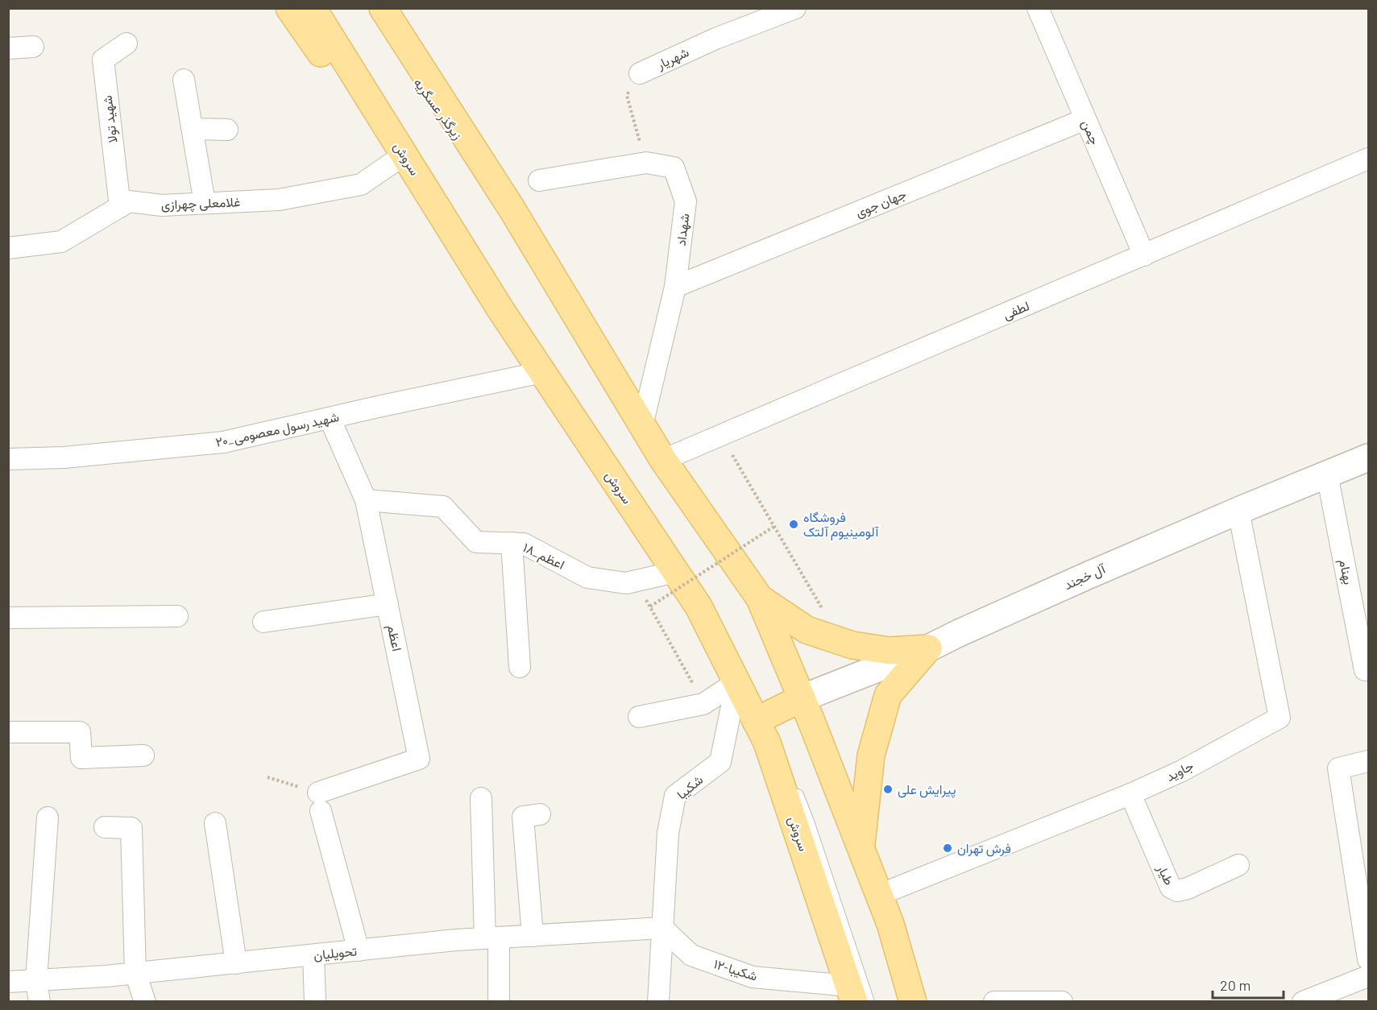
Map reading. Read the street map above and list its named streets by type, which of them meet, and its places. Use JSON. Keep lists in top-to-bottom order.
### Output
{
  "streets": {
    "main road": ["زیرگذر عسگریه", "سروش"],
    "street": [
      "شهریار",
      "شهید تولا",
      "چمن",
      "غلامعلی چهرازی",
      "جهان جوی",
      "شهداد",
      "لطفی",
      "۲۰_شهید رسول معصومی",
      "۱۸_اعظم",
      "بهنام",
      "آل خجند",
      "اعظم",
      "جاوید",
      "شکیبا",
      "طیار",
      "تحویلیان",
      "۱۲-شکیبا"
    ]
  },
  "crossings": [
    ["شهریار", "شهداد"],
    ["شهید تولا", "غلامعلی چهرازی"],
    ["چمن", "جهان جوی"],
    ["چمن", "لطفی"],
    ["سروش", "۲۰_شهید رسول معصومی"],
    ["سروش", "۱۸_اعظم"],
    ["سروش", "شکیبا"],
    ["سروش", "۱۲-شکیبا"],
    ["جهان جوی", "شهداد"],
    ["۲۰_شهید رسول معصومی", "اعظم"],
    ["۱۸_اعظم", "اعظم"],
    ["بهنام", "آل خجند"],
    ["آل خجند", "جاوید"],
    ["اعظم", "تحویلیان"],
    ["جاوید", "طیار"],
    ["شکیبا", "تحویلیان"],
    ["شکیبا", "۱۲-شکیبا"],
    ["تحویلیان", "۱۲-شکیبا"]
  ],
  "places": ["فروشگاه آلومینیوم آلتک", "پیرایش علی", "فرش تهران"],
  "scale_bar": "20 m"
}
